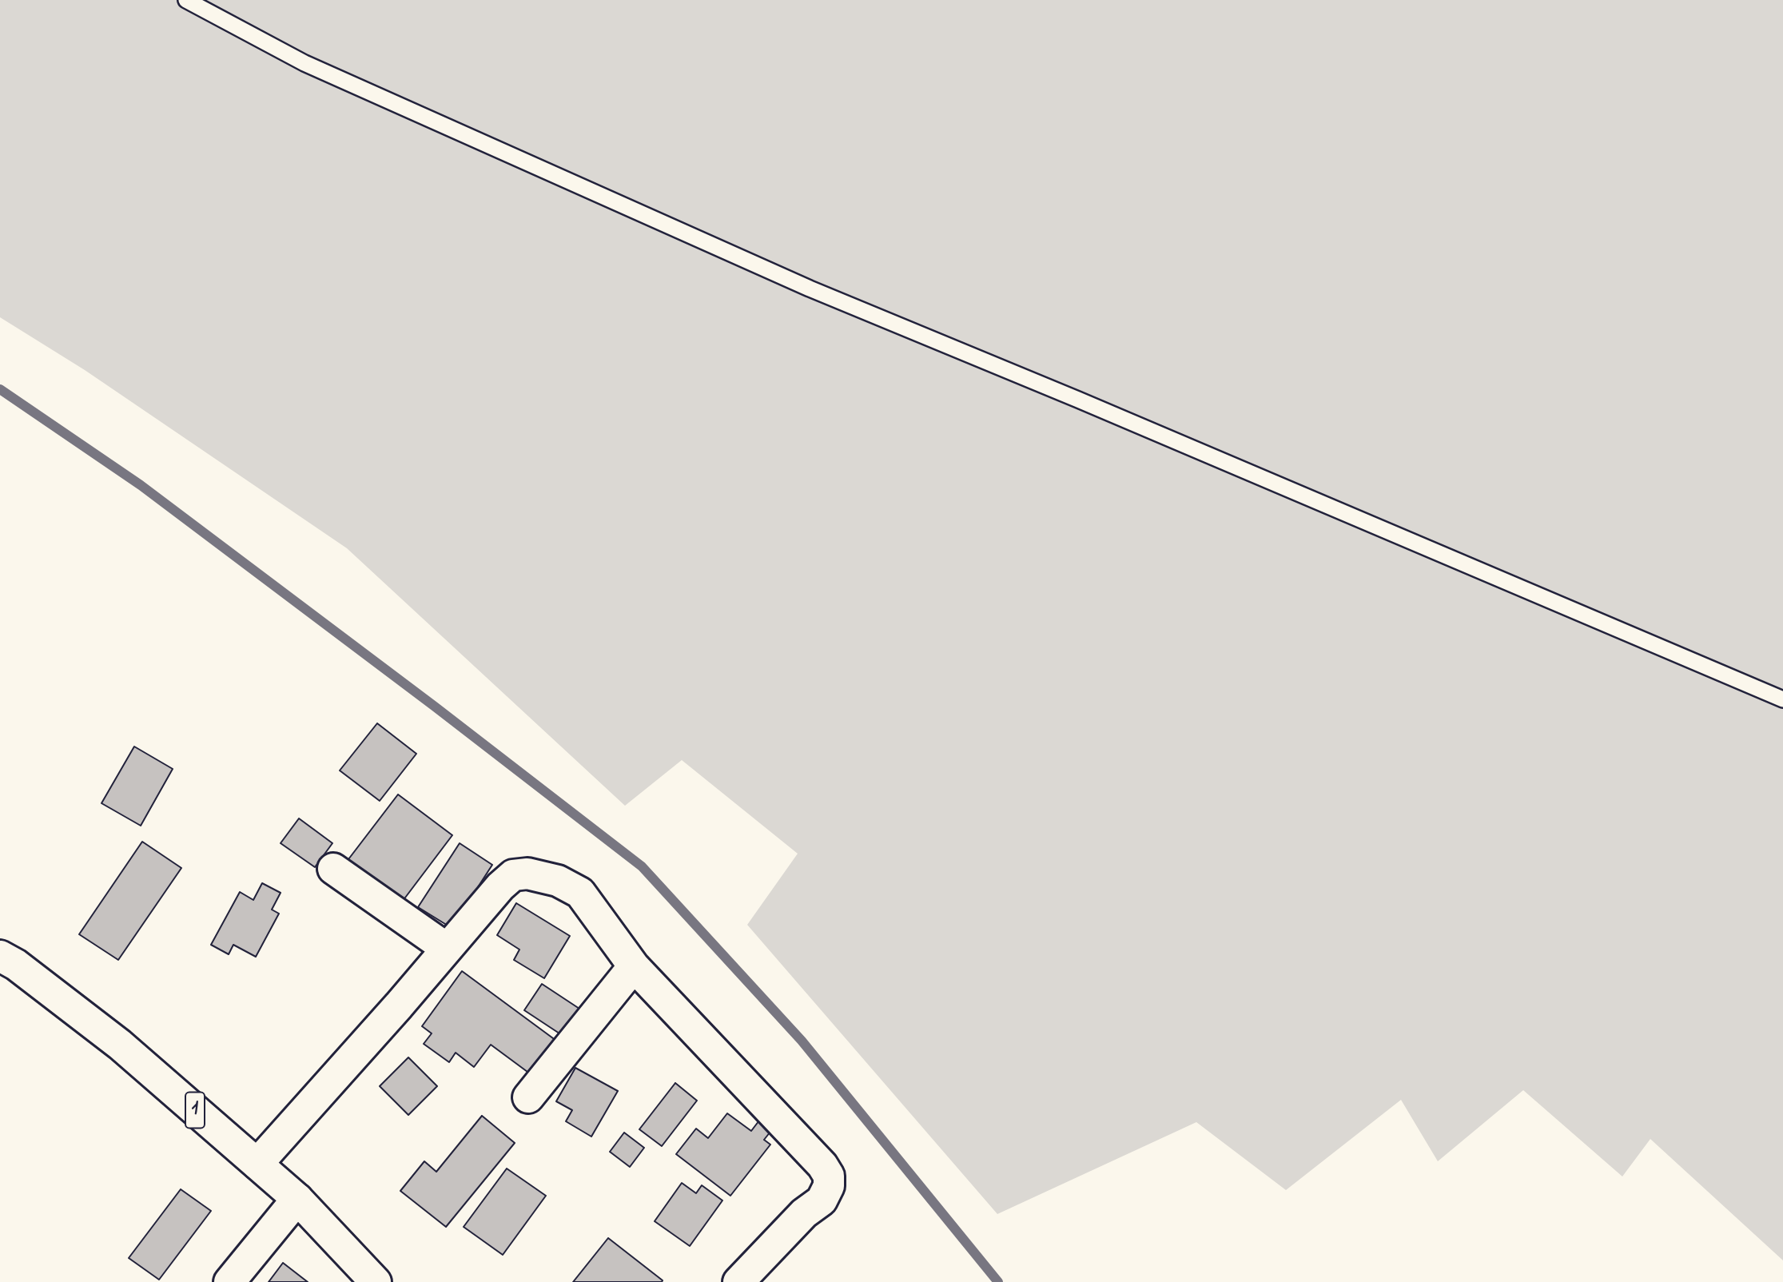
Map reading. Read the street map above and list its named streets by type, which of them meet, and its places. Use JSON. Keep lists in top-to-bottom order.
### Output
{
  "streets": {
    "main road": ["1"]
  }
}
